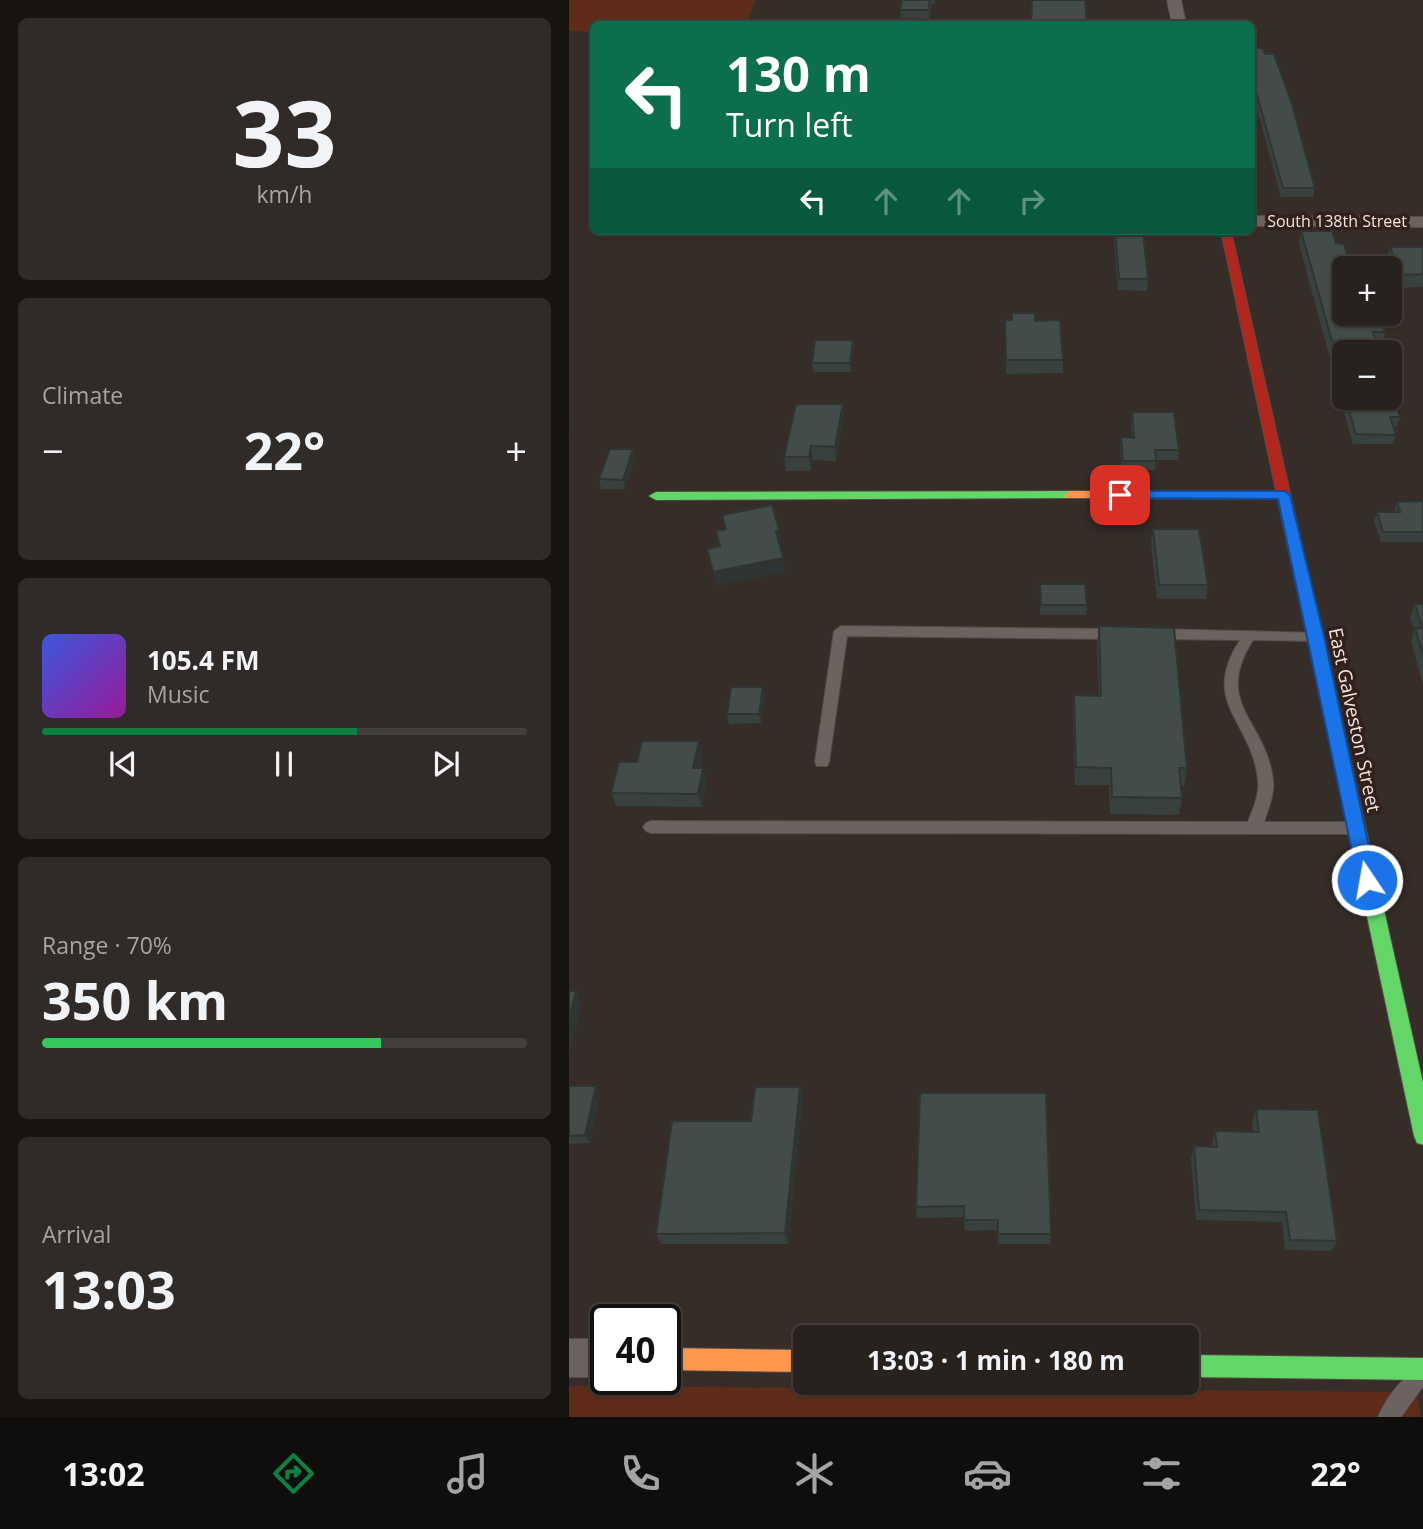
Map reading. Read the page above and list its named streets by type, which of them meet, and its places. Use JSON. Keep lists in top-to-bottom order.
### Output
{
  "streets": {
    "street": ["South 138th Street", "East Galveston Street"]
  },
  "page": {
    "tile": [
      ["33", "km/h"],
      "Climate",
      ["Range · 70%", "350 km"],
      ["Arrival", "13:03"]
    ],
    "turn": ["130 m", "Turn left"],
    "map_buttons": ["+", "−"],
    "heat": ["−", "22°", "+"],
    "song": ["105.4 FM", "Music"],
    "limit": "40",
    "trip": "13:03 · 1 min · 180 m",
    "tabs": ["13:02", "22°"]
  }
}
